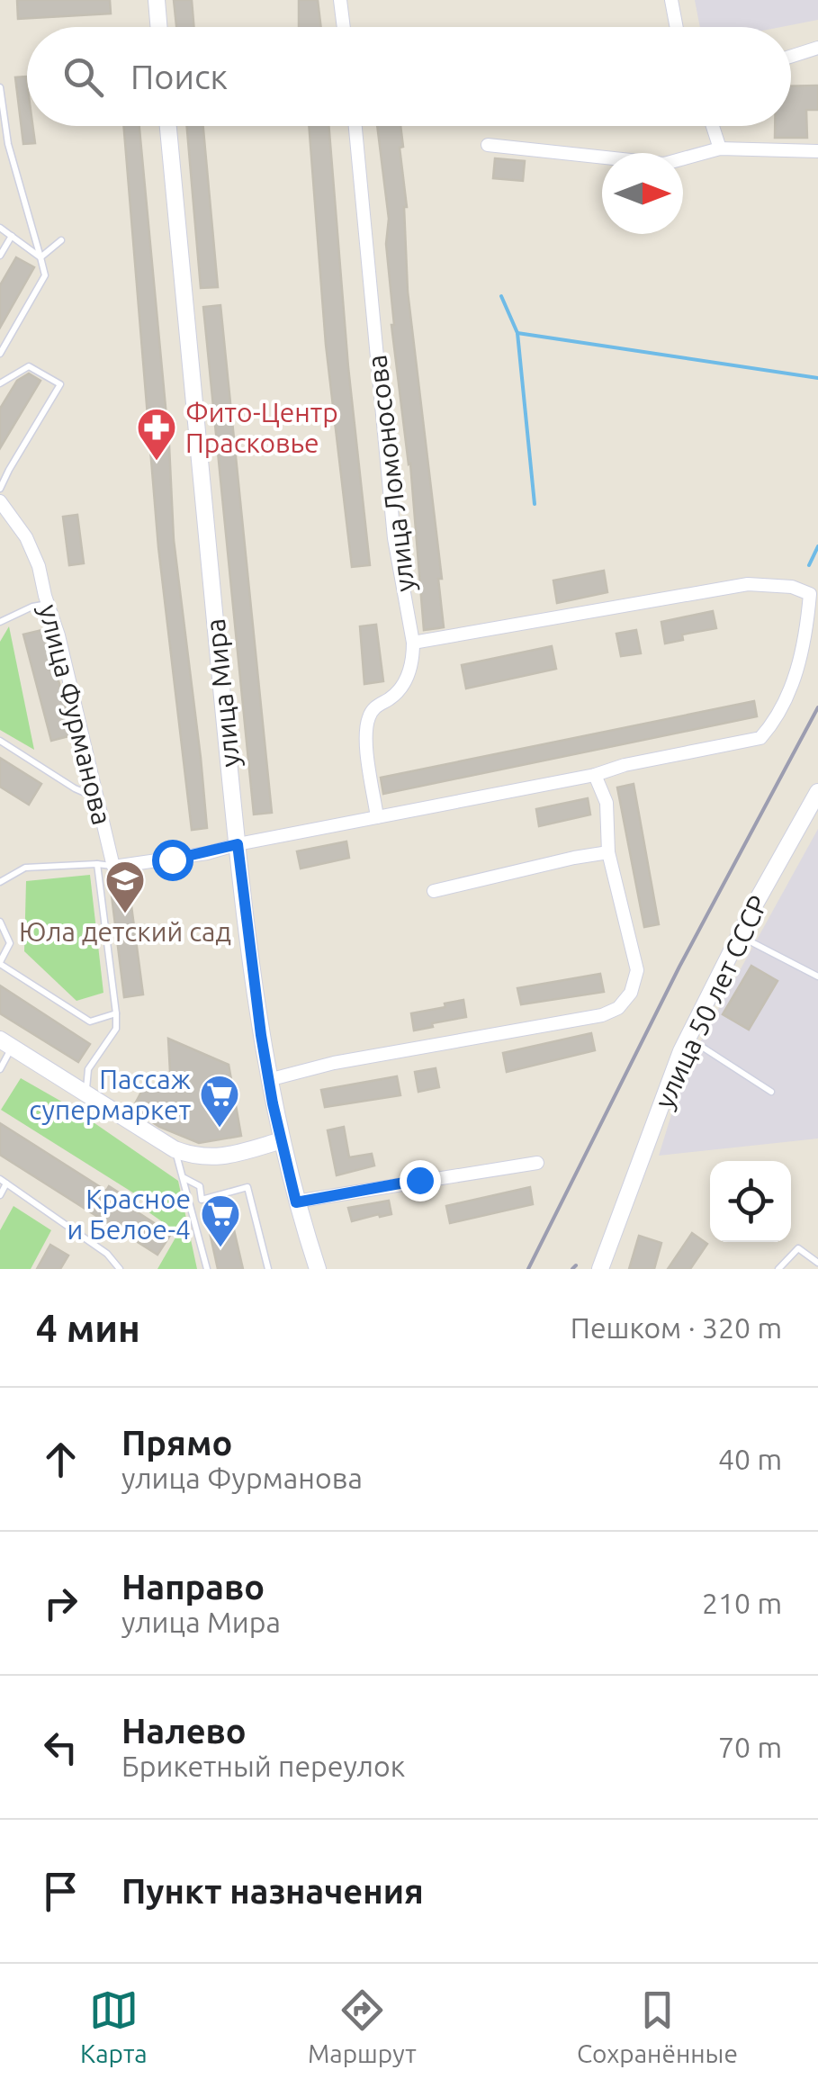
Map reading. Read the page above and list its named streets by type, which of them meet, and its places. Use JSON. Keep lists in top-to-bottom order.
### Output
{
  "streets": {
    "main road": ["улица Мира", "улица 50 лет СССР"],
    "street": ["улица Ломоносова", "улица Фурманова"]
  },
  "places": {
    "pharmacy": ["Фито-Центр Прасковье"],
    "school or university": ["Юла детский сад"],
    "supermarket": ["Пассаж супермаркет", "Красное и Белое-4"]
  },
  "north": "right",
  "page": {
    "search": "Поиск",
    "heading": ["4 мин", "Пешком · 320 m"],
    "list": [
      ["Прямо", "улица Фурманова", "40 m"],
      ["Направо", "улица Мира", "210 m"],
      ["Налево", "Брикетный переулок", "70 m"],
      "Пункт назначения"
    ],
    "nav": ["Карта", "Маршрут", "Сохранённые"]
  }
}
